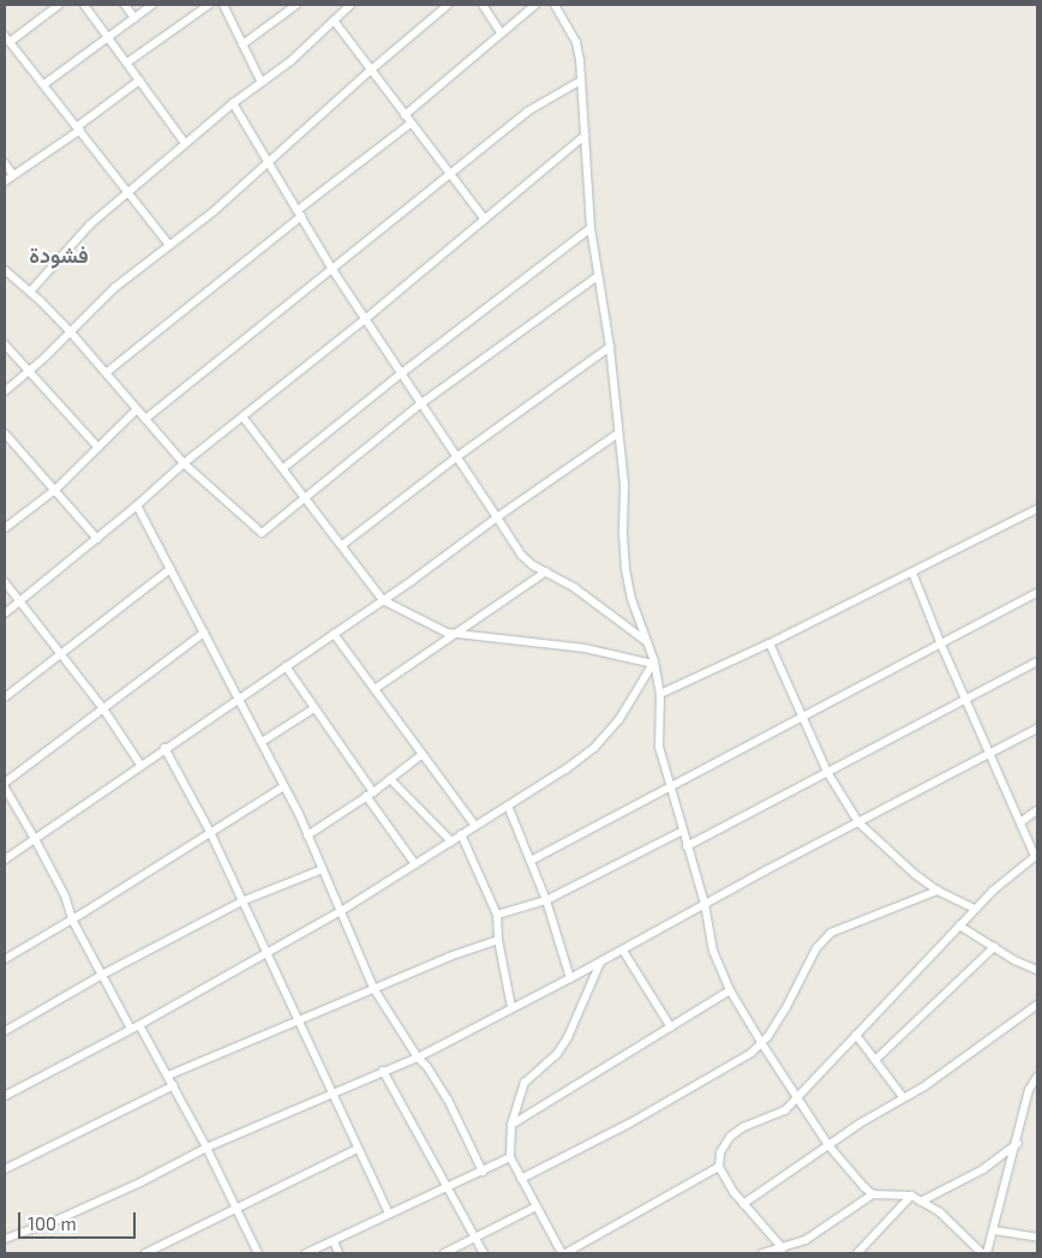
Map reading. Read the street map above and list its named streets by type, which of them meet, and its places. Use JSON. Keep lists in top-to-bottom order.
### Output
{
  "districts": ["فشودة"],
  "scale_bar": "100 m"
}
